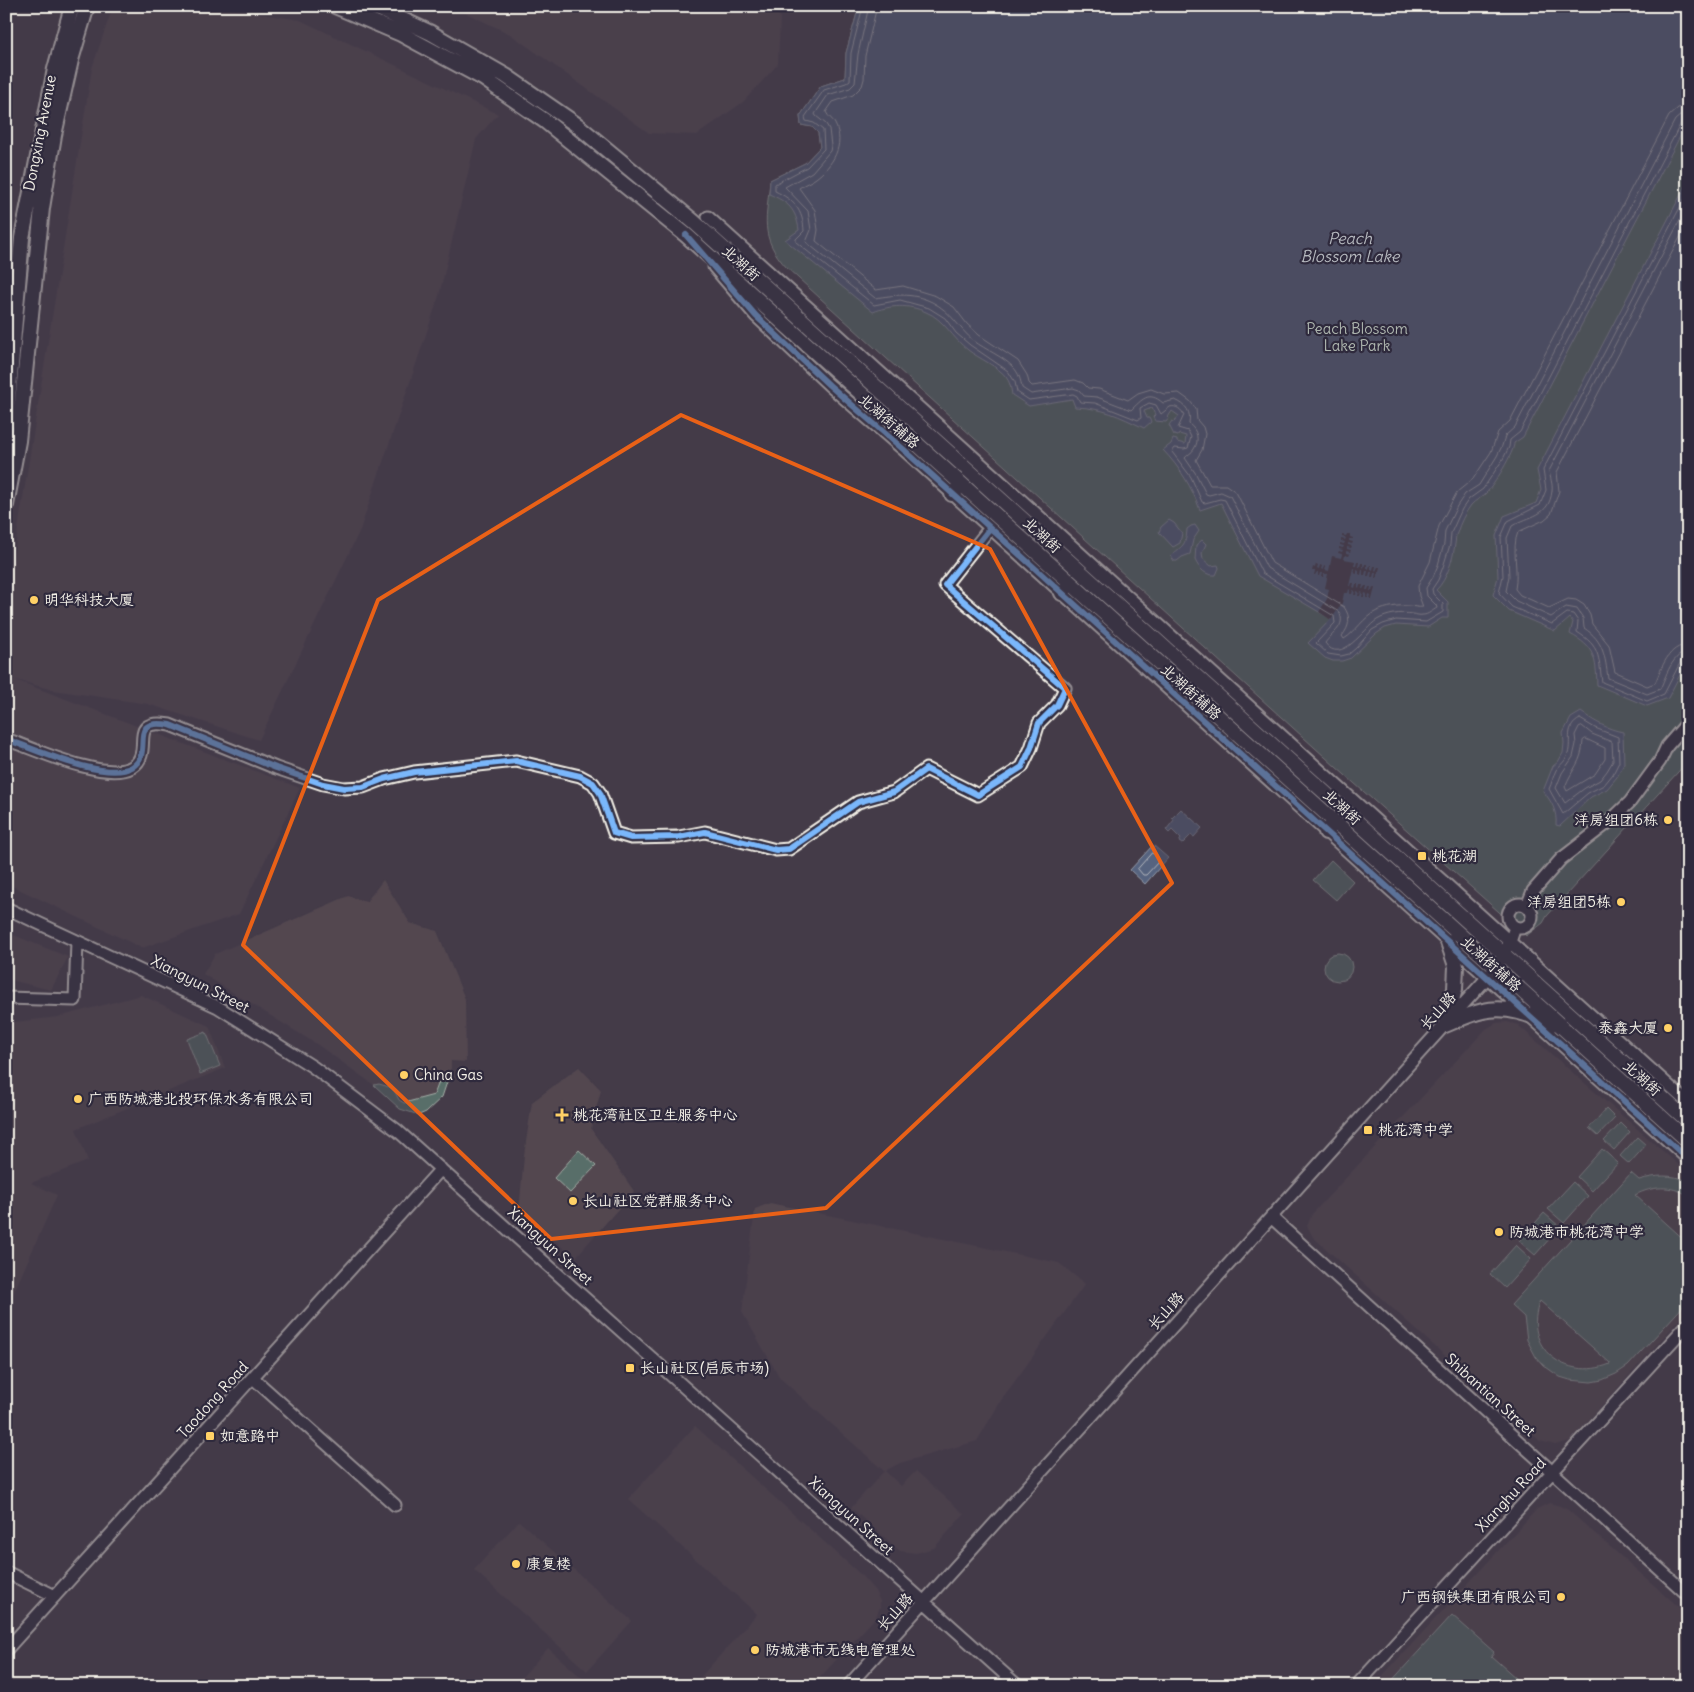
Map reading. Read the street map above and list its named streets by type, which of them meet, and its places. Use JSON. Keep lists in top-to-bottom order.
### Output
{
  "streets": {
    "main road": ["Dongxing Avenue", "北湖街"],
    "street": [
      "北湖街辅路",
      "Xiangyun Street",
      "长山路",
      "Shibantian Street",
      "Taodong Road",
      "Xianghu Road"
    ]
  },
  "crossings": [
    ["北湖街", "北湖街辅路"],
    ["北湖街", "长山路"],
    ["北湖街辅路", "长山路"],
    ["Xiangyun Street", "长山路"],
    ["Xiangyun Street", "Taodong Road"],
    ["长山路", "Shibantian Street"],
    ["Shibantian Street", "Xianghu Road"]
  ],
  "water": ["Peach Blossom Lake"],
  "parks": ["Peach Blossom Lake Park"],
  "places": {
    "other": [
      "明华科技大厦",
      "洋房组团6栋",
      "洋房组团5栋",
      "泰鑫大厦",
      "China Gas",
      "广西防城港北投环保水务有限公司",
      "长山社区党群服务中心",
      "防城港市桃花湾中学",
      "康复楼",
      "广西钢铁集团有限公司",
      "防城港市无线电管理处"
    ],
    "transit": [
      "桃花湖",
      "桃花湾中学",
      "长山社区(启辰市场)",
      "如意路中"
    ],
    "health": ["桃花湾社区卫生服务中心"]
  }
}
